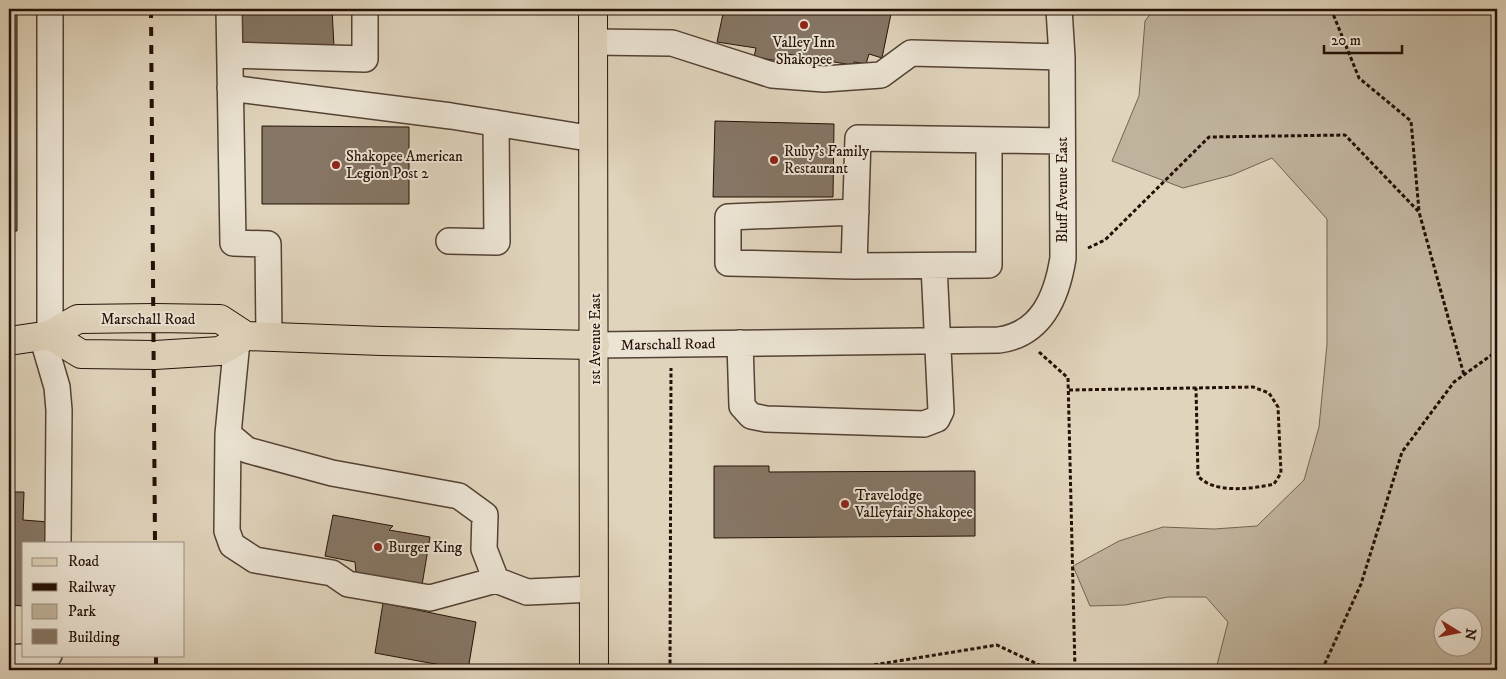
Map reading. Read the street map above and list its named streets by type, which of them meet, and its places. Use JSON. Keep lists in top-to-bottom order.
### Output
{
  "streets": {
    "main road": ["Marschall Road", "1st Avenue East"],
    "street": ["Bluff Avenue East"]
  },
  "crossings": [
    ["Bluff Avenue East", "Marschall Road"],
    ["Marschall Road", "1st Avenue East"]
  ],
  "places": [
    "Valley Inn Shakopee",
    "Ruby's Family Restaurant",
    "Shakopee American Legion Post 2",
    "Travelodge Valleyfair Shakopee",
    "Burger King"
  ],
  "legend": [
    "Road",
    "Railway",
    "Park",
    "Building"
  ],
  "scale_bar": "20 m",
  "north": "right"
}
